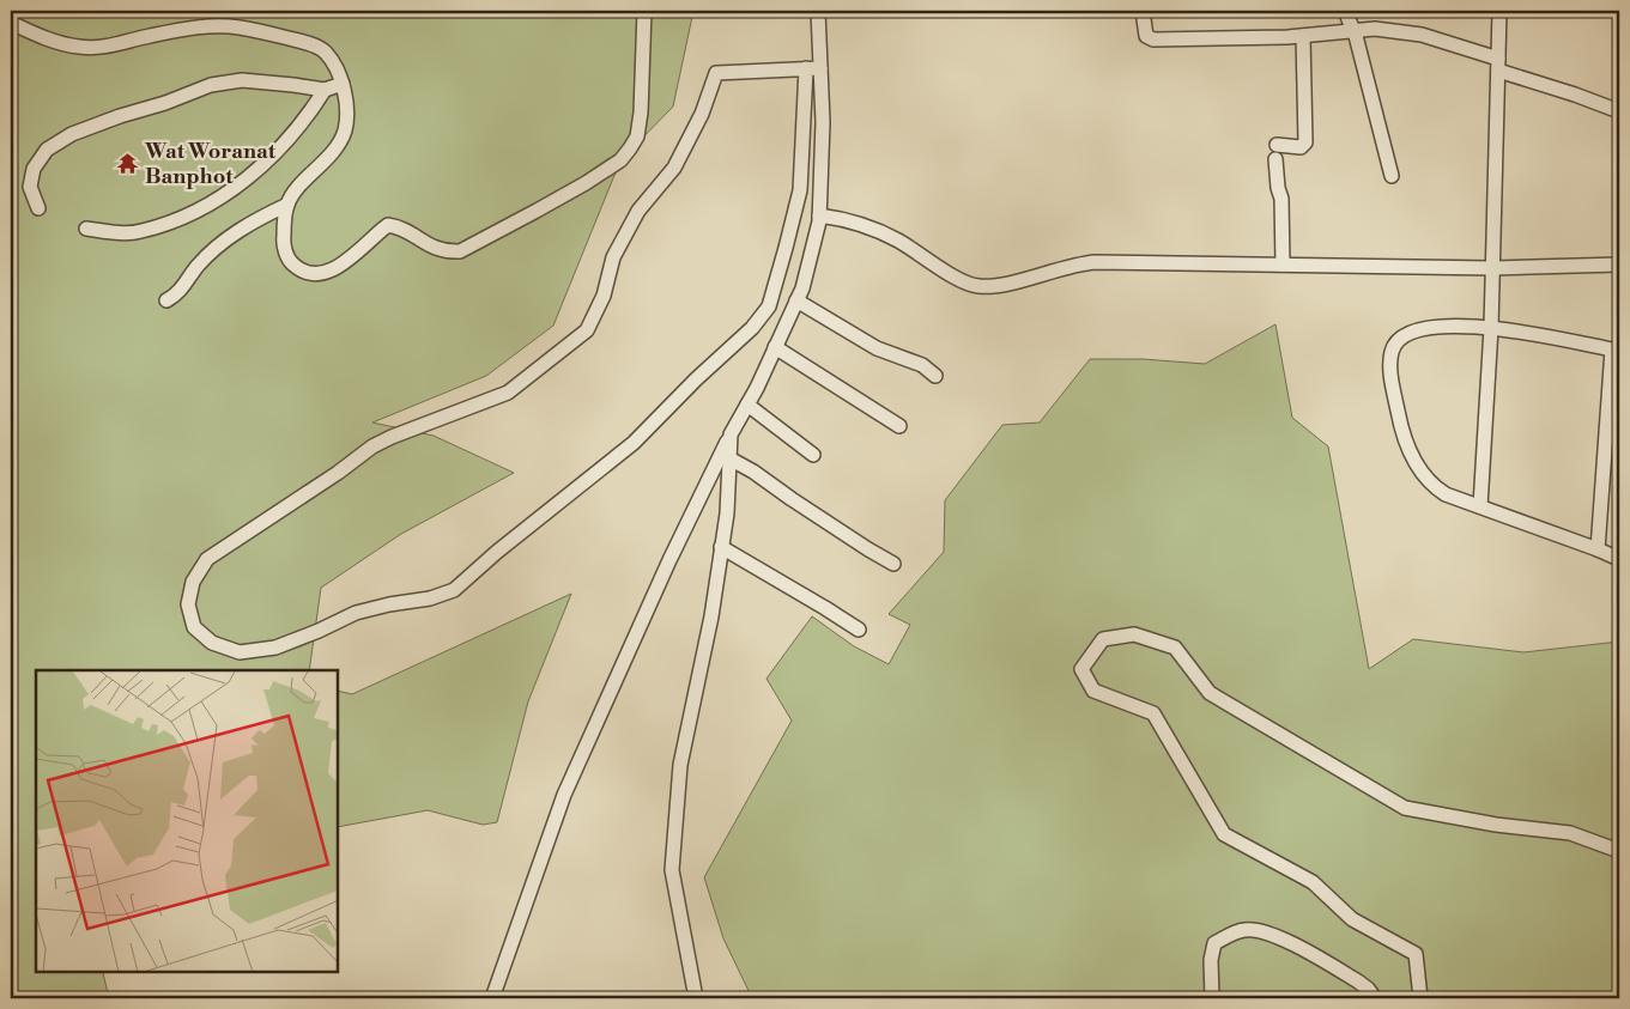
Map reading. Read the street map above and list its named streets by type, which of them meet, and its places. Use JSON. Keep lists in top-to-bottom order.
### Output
{
  "places": {
    "temple": ["Wat Woranat Banphot"]
  }
}
